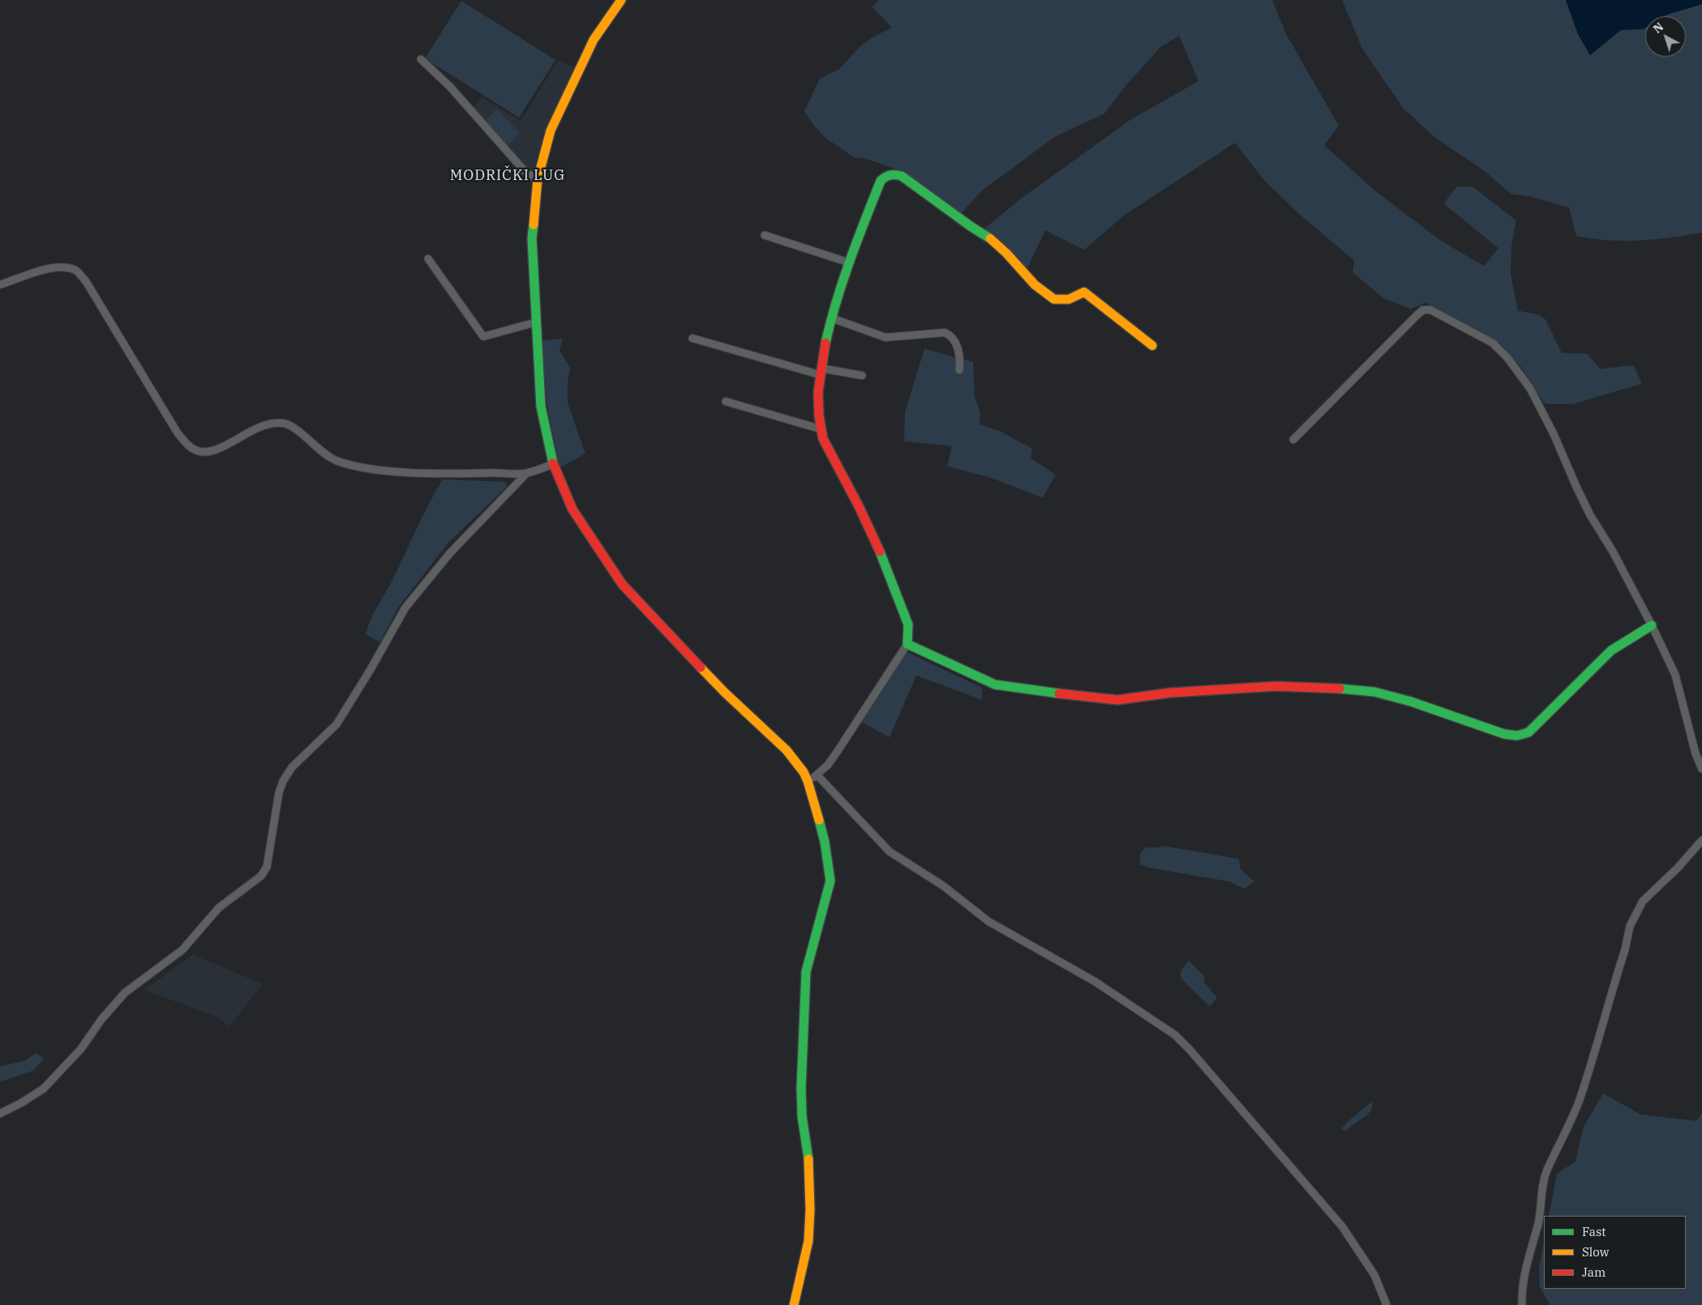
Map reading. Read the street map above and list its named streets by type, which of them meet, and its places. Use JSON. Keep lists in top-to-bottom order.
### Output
{
  "districts": ["MODRIČKI LUG"],
  "legend": ["Fast", "Slow", "Jam"],
  "north": "top left"
}
